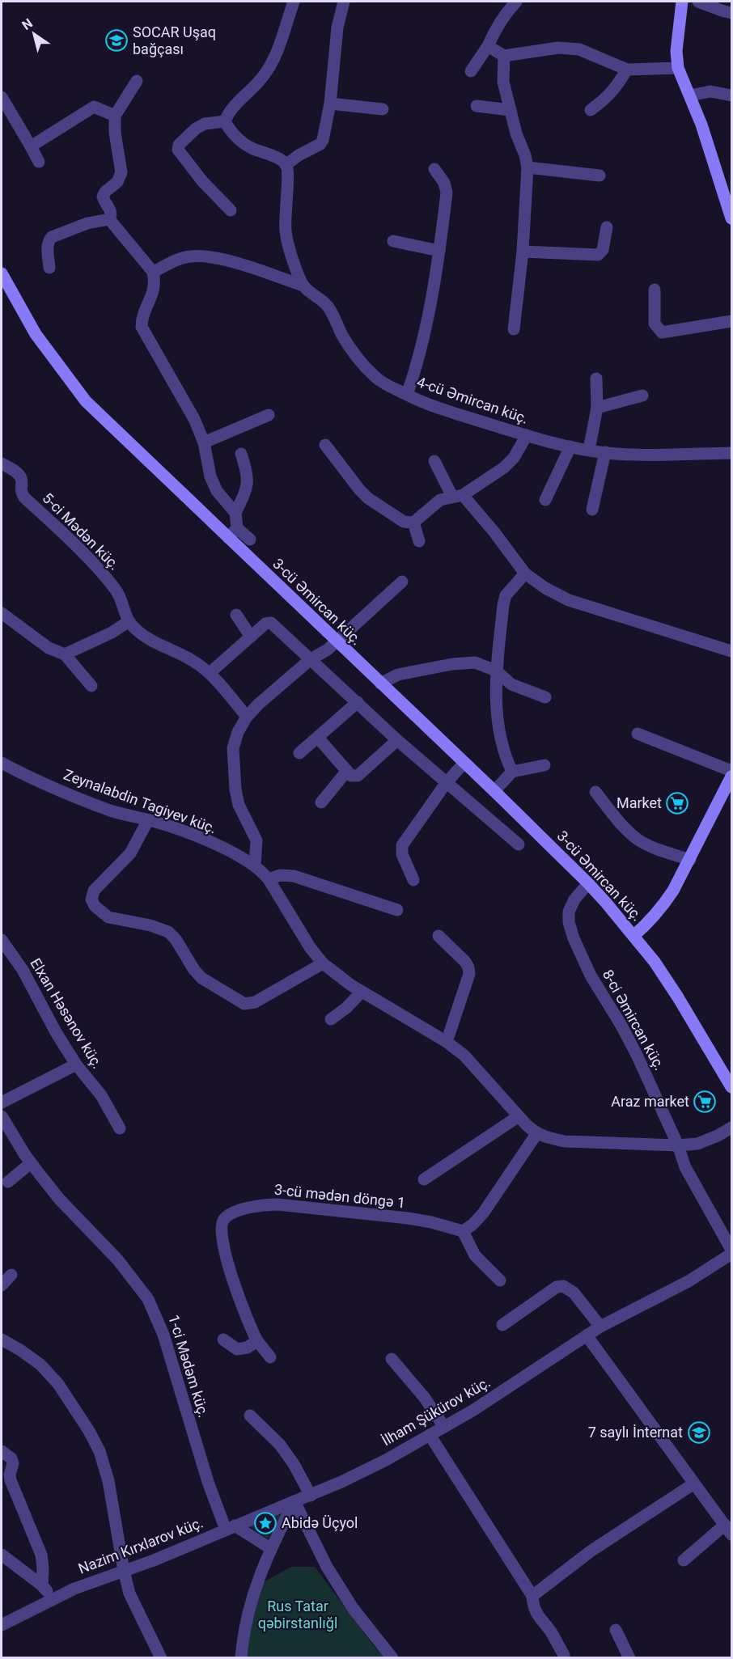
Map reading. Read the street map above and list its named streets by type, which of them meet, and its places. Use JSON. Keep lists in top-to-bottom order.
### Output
{
  "streets": {
    "main road": ["3-cü Əmircan küç."],
    "street": [
      "4-cü Əmircan küç.",
      "5-ci Mədən küç.",
      "Zeynalabdin Tagiyev küç.",
      "Elxan Həsənov küç.",
      "8-ci Əmircan küç.",
      "3-cü mədən döngə 1",
      "1-ci Mədəm küç.",
      "İlham Şükürov küç.",
      "Nazim Kırxlarov küç."
    ]
  },
  "crossings": [
    ["3-cü Əmircan küç.", "8-ci Əmircan küç."],
    ["Zeynalabdin Tagiyev küç.", "8-ci Əmircan küç."],
    ["1-ci Mədəm küç.", "Nazim Kırxlarov küç."],
    ["İlham Şükürov küç.", "Nazim Kırxlarov küç."]
  ],
  "parks": ["Rus Tatar qəbirstanlığl"],
  "places": {
    "school or university": ["SOCAR Uşaq bağçası", "7 saylı İnternat"],
    "supermarket": ["Market", "Araz market"],
    "place": ["Abidə Üçyol"]
  },
  "north": "top left"
}
